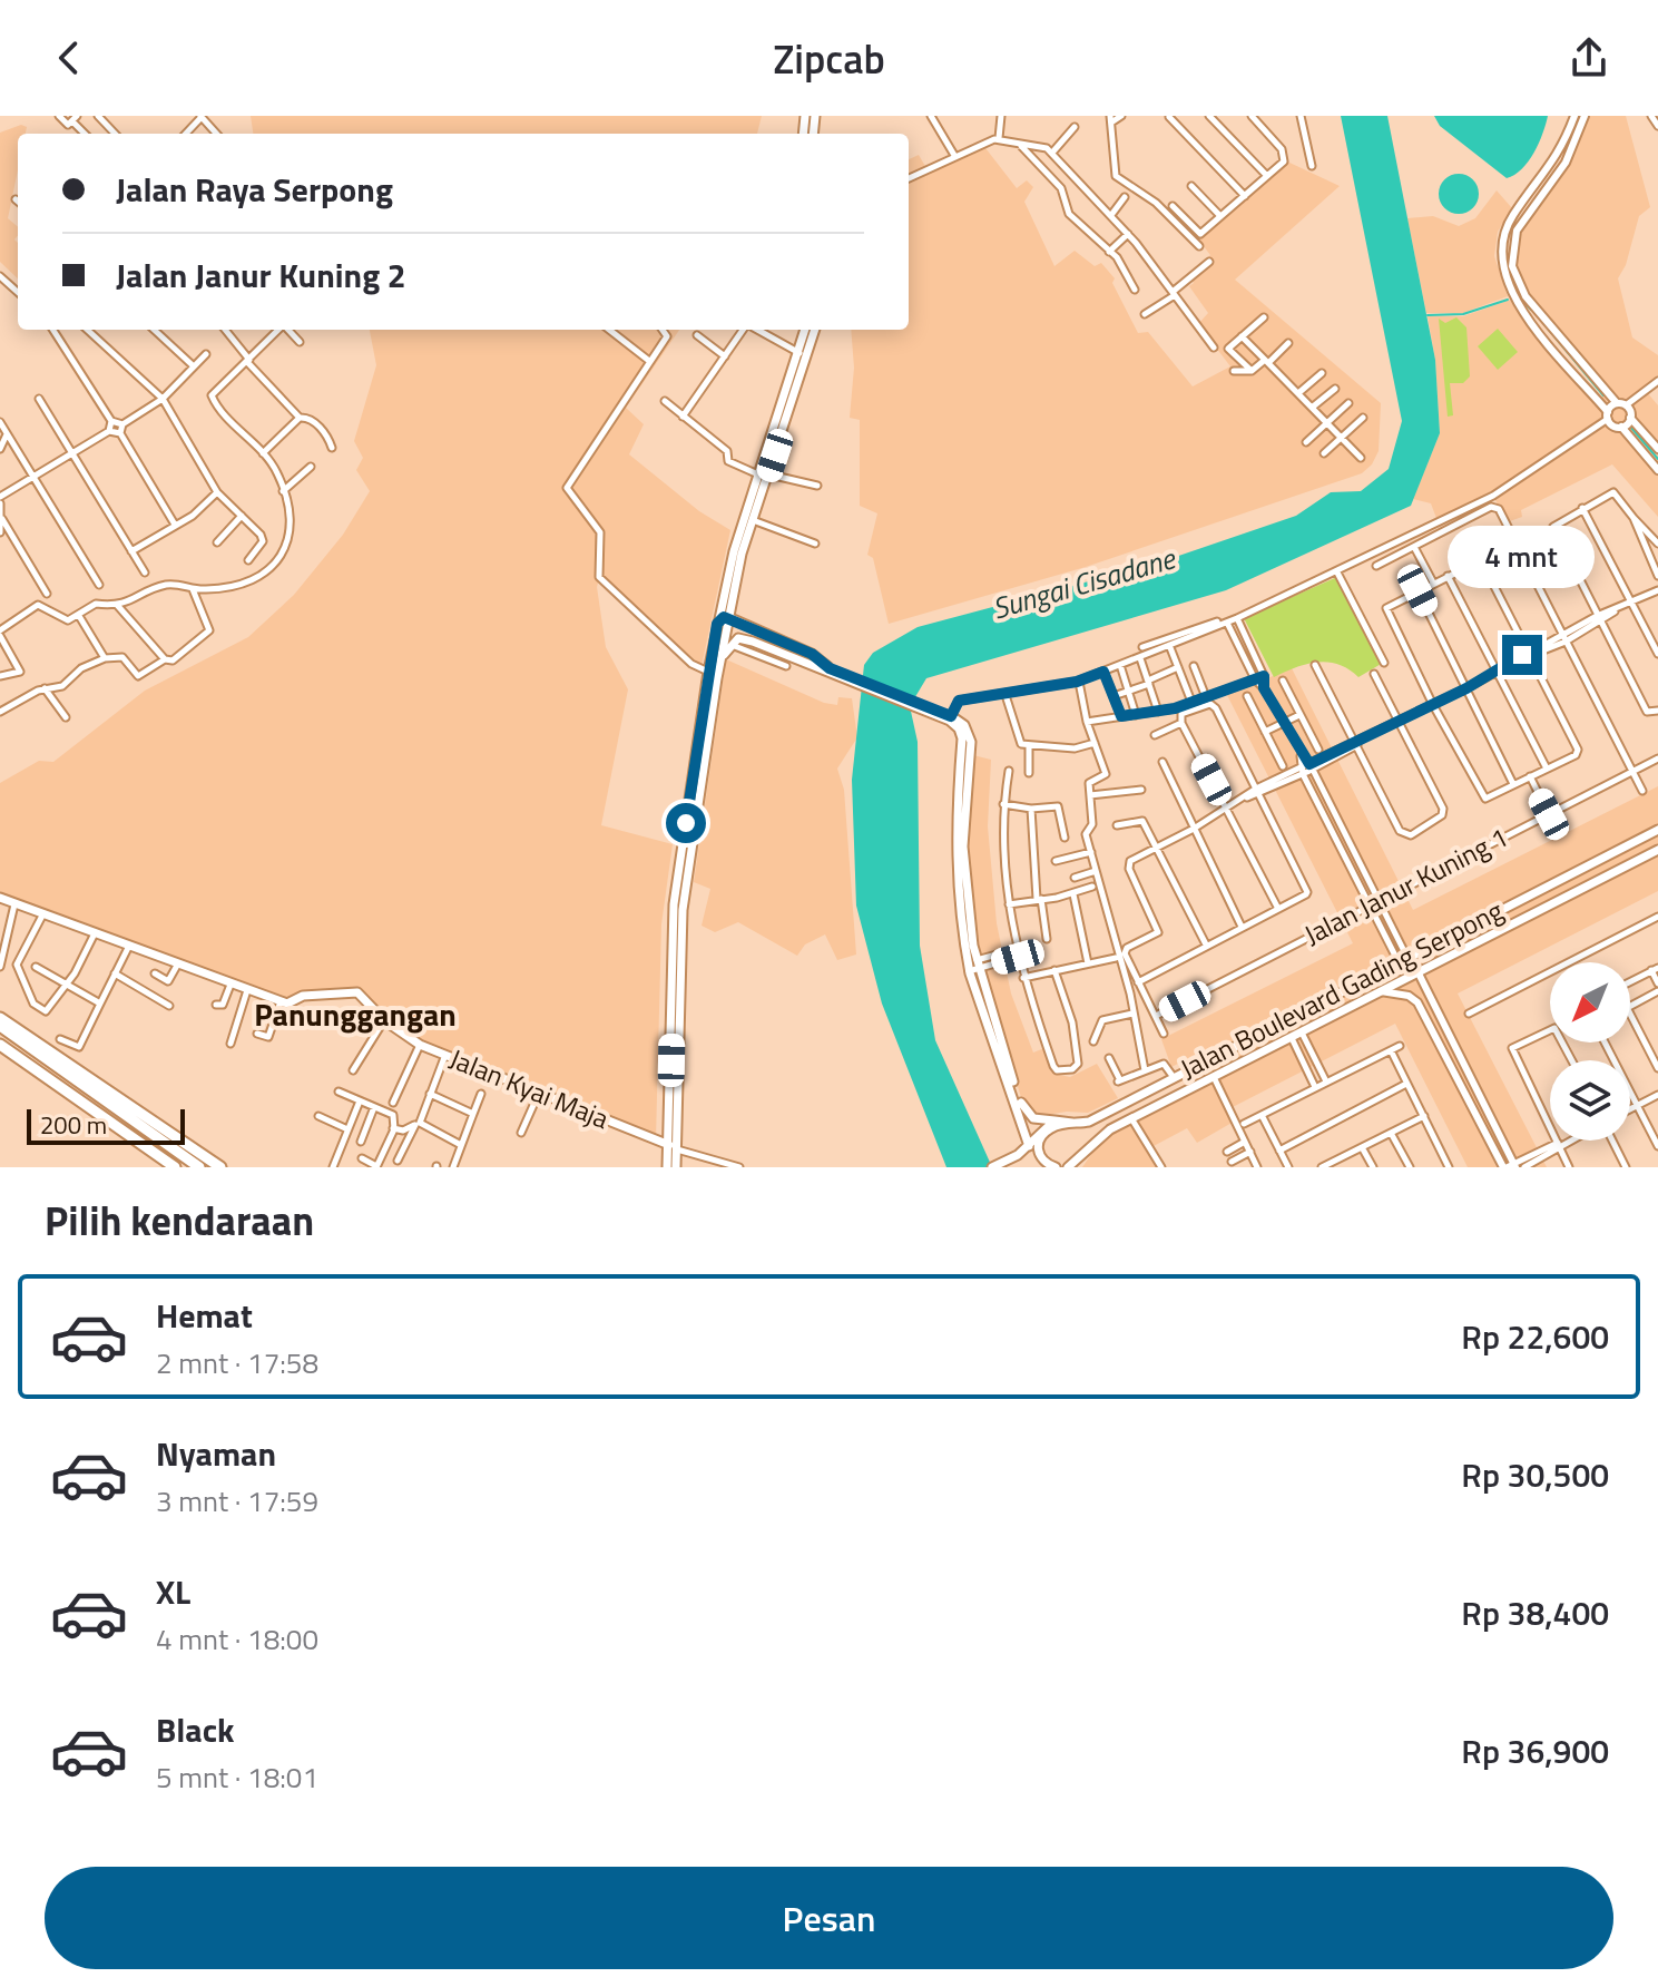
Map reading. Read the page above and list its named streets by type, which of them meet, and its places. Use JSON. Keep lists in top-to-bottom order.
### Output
{
  "streets": {
    "main road": ["Jalan Boulevard Gading Serpong", "Jalan Kyai Maja"],
    "street": ["Jalan Janur Kuning 1"]
  },
  "districts": ["Panunggangan"],
  "water": ["Sungai Cisadane"],
  "scale_bar": "200 m",
  "north": "bottom left",
  "page": {
    "header": "Zipcab",
    "banner": ["Jalan Raya Serpong", "Jalan Janur Kuning 2"],
    "bubble": "4 mnt",
    "scale": "200 m",
    "heading": "Pilih kendaraan",
    "list": [
      {
        "name": "Hemat",
        "note": "2 mnt · 17:58",
        "value": "Rp 22,600"
      },
      {
        "name": "Nyaman",
        "note": "3 mnt · 17:59",
        "value": "Rp 30,500"
      },
      {
        "name": "XL",
        "note": "4 mnt · 18:00",
        "value": "Rp 38,400"
      },
      {
        "name": "Black",
        "note": "5 mnt · 18:01",
        "value": "Rp 36,900"
      }
    ],
    "buttons": "Pesan"
  }
}
